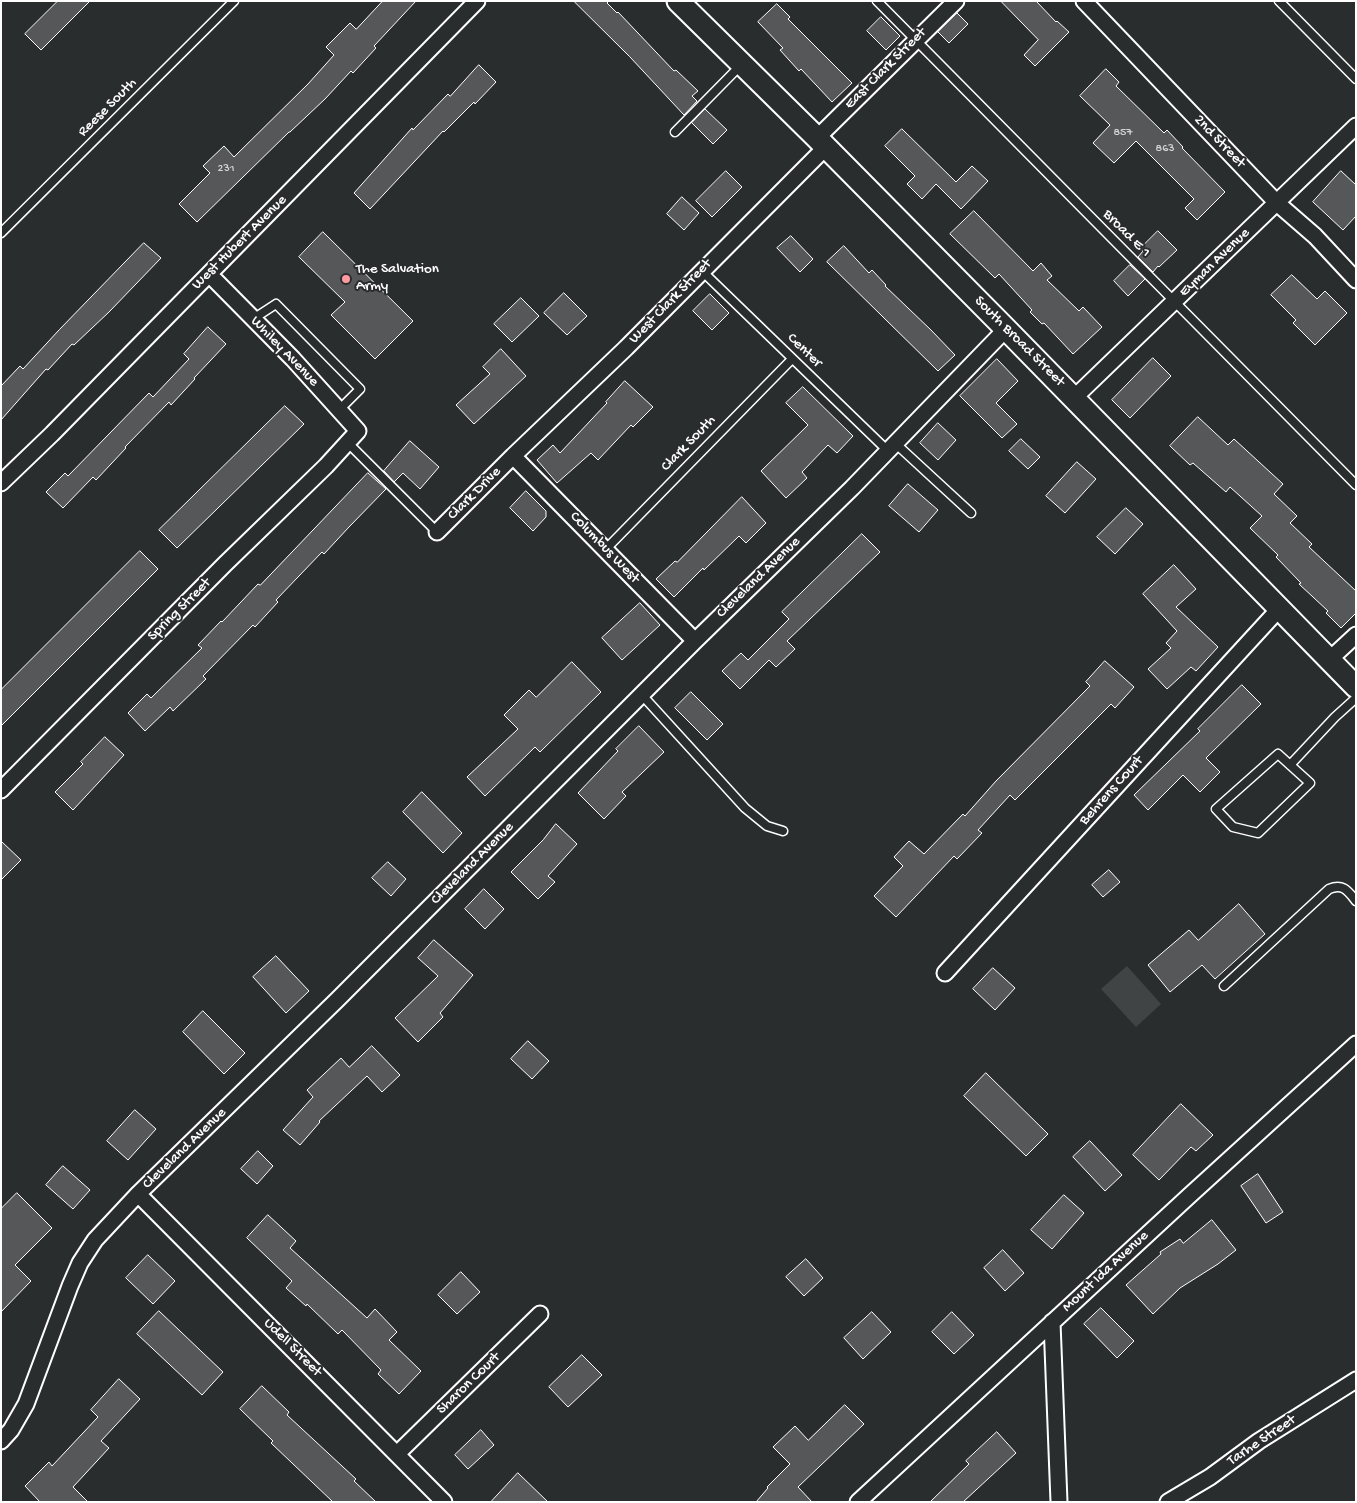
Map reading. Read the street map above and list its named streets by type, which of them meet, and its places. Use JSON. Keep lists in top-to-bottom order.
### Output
{
  "streets": {
    "street": [
      "East Clark Street",
      "2nd Street",
      "West Hubert Avenue",
      "Eyman Avenue",
      "West Clark Street",
      "South Broad Street",
      "Whiley Avenue",
      "Clark Drive",
      "Columbus West",
      "Cleveland Avenue",
      "Spring Street",
      "Behrens Court",
      "Mount Ida Avenue",
      "Udell Street",
      "Sharon Court",
      "Tarhe Street"
    ],
    "lane": [
      "Reese South",
      "Broad E 1",
      "Center",
      "Clark South"
    ]
  },
  "crossings": [
    ["East Clark Street", "Broad E 1"],
    ["East Clark Street", "West Clark Street"],
    ["East Clark Street", "South Broad Street"],
    ["2nd Street", "Eyman Avenue"],
    ["Broad E 1", "Eyman Avenue"],
    ["West Hubert Avenue", "Whiley Avenue"],
    ["Eyman Avenue", "South Broad Street"],
    ["West Clark Street", "South Broad Street"],
    ["West Clark Street", "Center"],
    ["West Clark Street", "Clark Drive"],
    ["West Clark Street", "Columbus West"],
    ["South Broad Street", "Cleveland Avenue"],
    ["South Broad Street", "Behrens Court"],
    ["Center", "Clark South"],
    ["Center", "Cleveland Avenue"],
    ["Whiley Avenue", "Spring Street"],
    ["Clark South", "Columbus West"],
    ["Clark Drive", "Columbus West"],
    ["Columbus West", "Cleveland Avenue"],
    ["Cleveland Avenue", "Udell Street"],
    ["Udell Street", "Sharon Court"]
  ],
  "places": ["The Salvation Army"],
  "house_numbers": ["857", "863", "231"]
}
